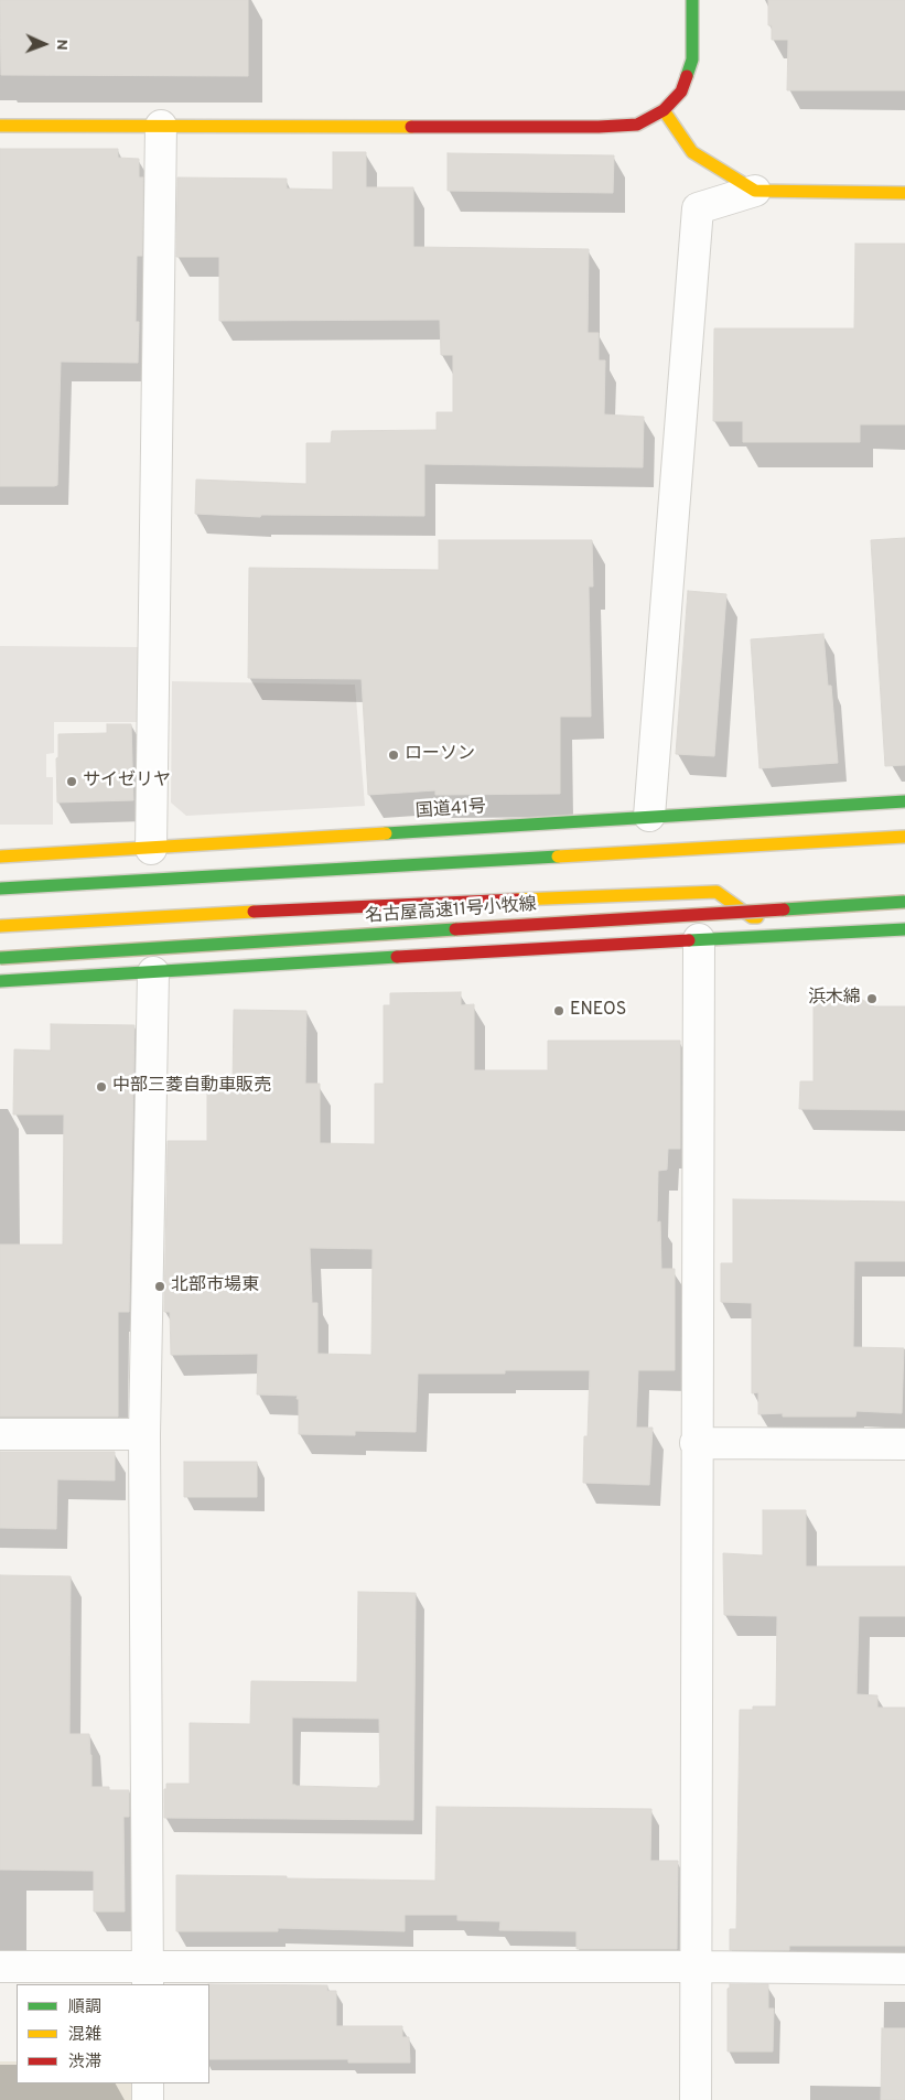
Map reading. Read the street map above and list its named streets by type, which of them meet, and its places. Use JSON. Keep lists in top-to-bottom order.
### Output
{
  "streets": {
    "main road": ["国道41号", "名古屋高速11号小牧線"]
  },
  "places": [
    "ローソン",
    "サイゼリヤ",
    "浜木綿",
    "ENEOS",
    "中部三菱自動車販売",
    "北部市場東"
  ],
  "legend": ["順調", "混雑", "渋滞"],
  "north": "right"
}
